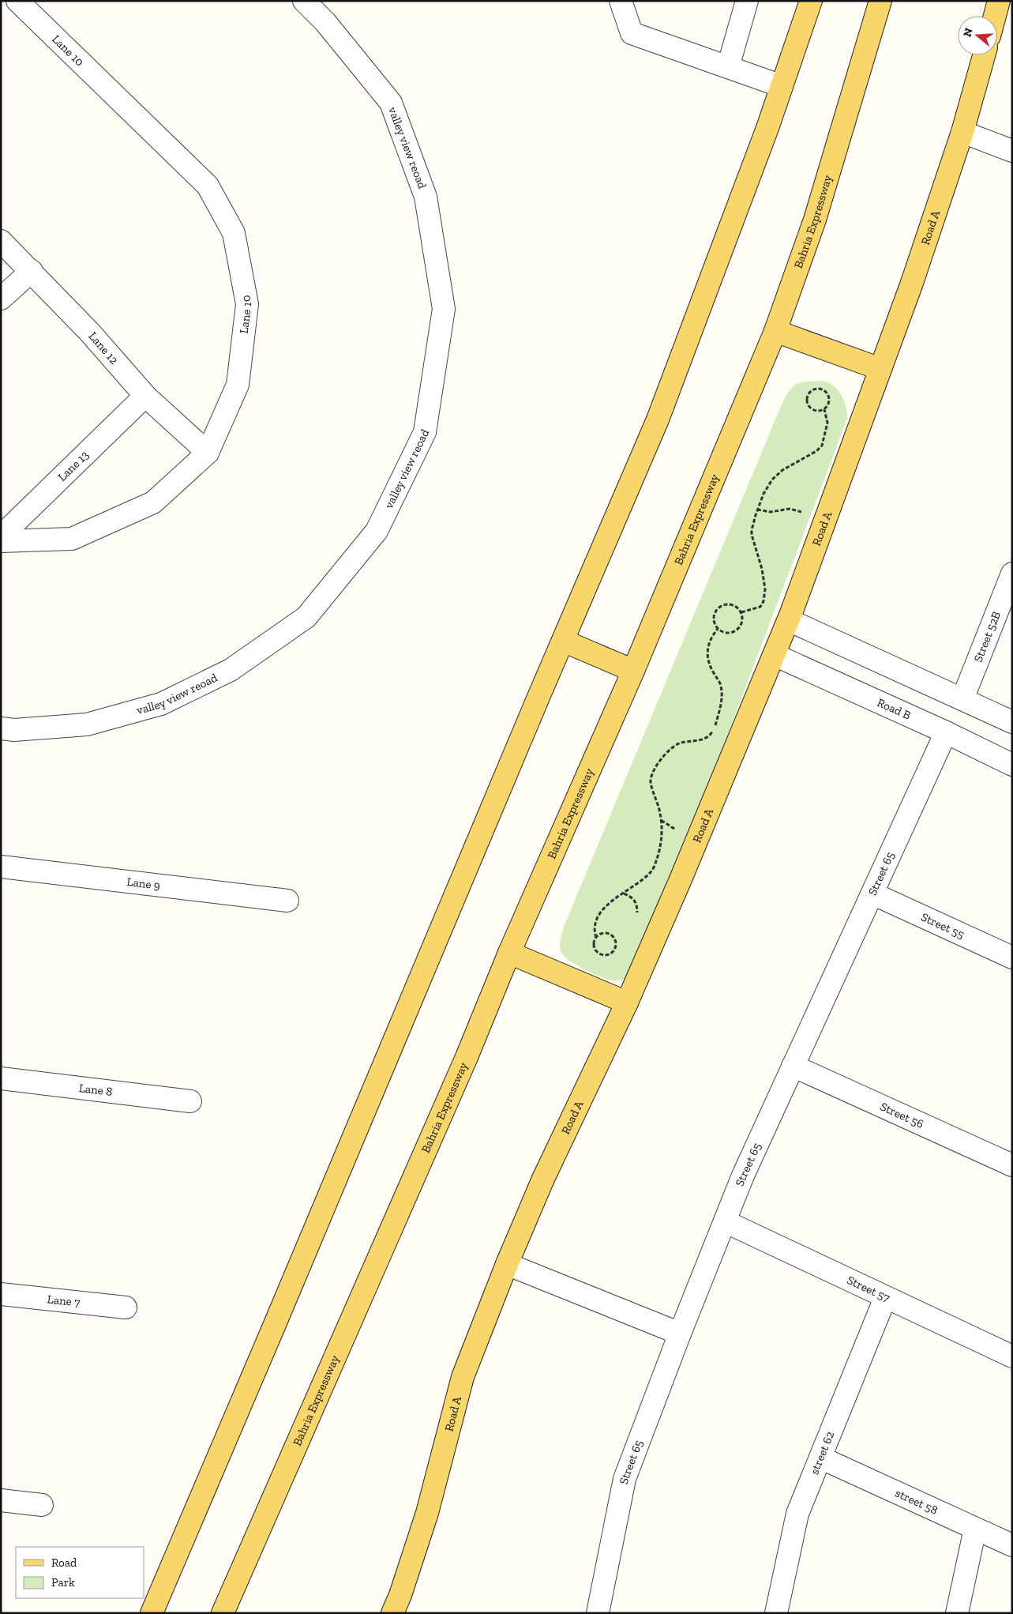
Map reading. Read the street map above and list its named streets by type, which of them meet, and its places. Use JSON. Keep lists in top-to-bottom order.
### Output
{
  "streets": {
    "main road": ["Bahria Expressway", "Road A"],
    "street": [
      "Lane 10",
      "valley view reoad",
      "Lane 12",
      "Lane 13",
      "Street 52B",
      "Road B",
      "Street 65",
      "Lane 9",
      "Street 55",
      "Lane 8",
      "Street 56",
      "Street 57",
      "Lane 7",
      "street 62",
      "street 58"
    ]
  },
  "crossings": [
    ["Lane 10", "Lane 12"],
    ["Road A", "Road B"],
    ["Lane 12", "Lane 13"],
    ["Road B", "Street 65"],
    ["Street 65", "Street 55"],
    ["Street 65", "Street 56"],
    ["Street 65", "Street 57"],
    ["Street 57", "street 62"],
    ["street 62", "street 58"]
  ],
  "legend": ["Road", "Park"],
  "north": "left"
}
